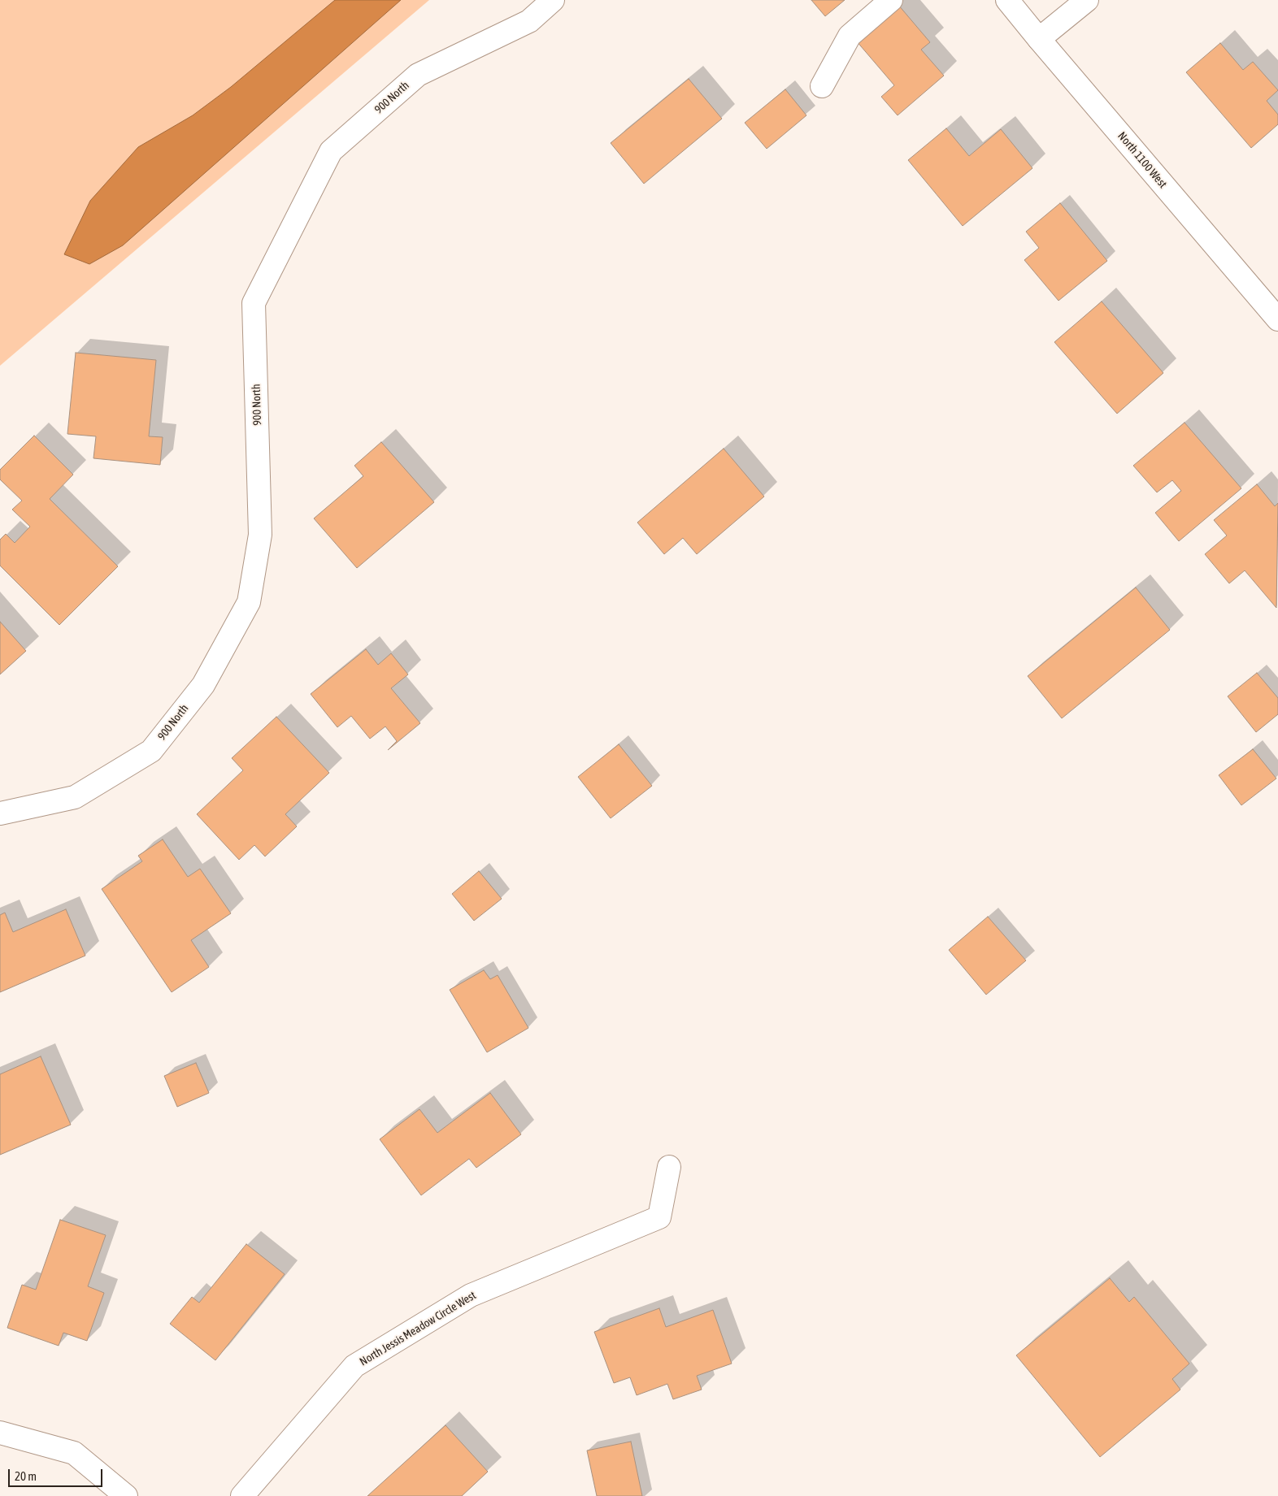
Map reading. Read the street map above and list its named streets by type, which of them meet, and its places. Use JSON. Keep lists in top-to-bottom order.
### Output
{
  "streets": {
    "street": ["900 North", "North 1100 West", "North Jessis Meadow Circle West"]
  },
  "scale_bar": "20 m"
}
